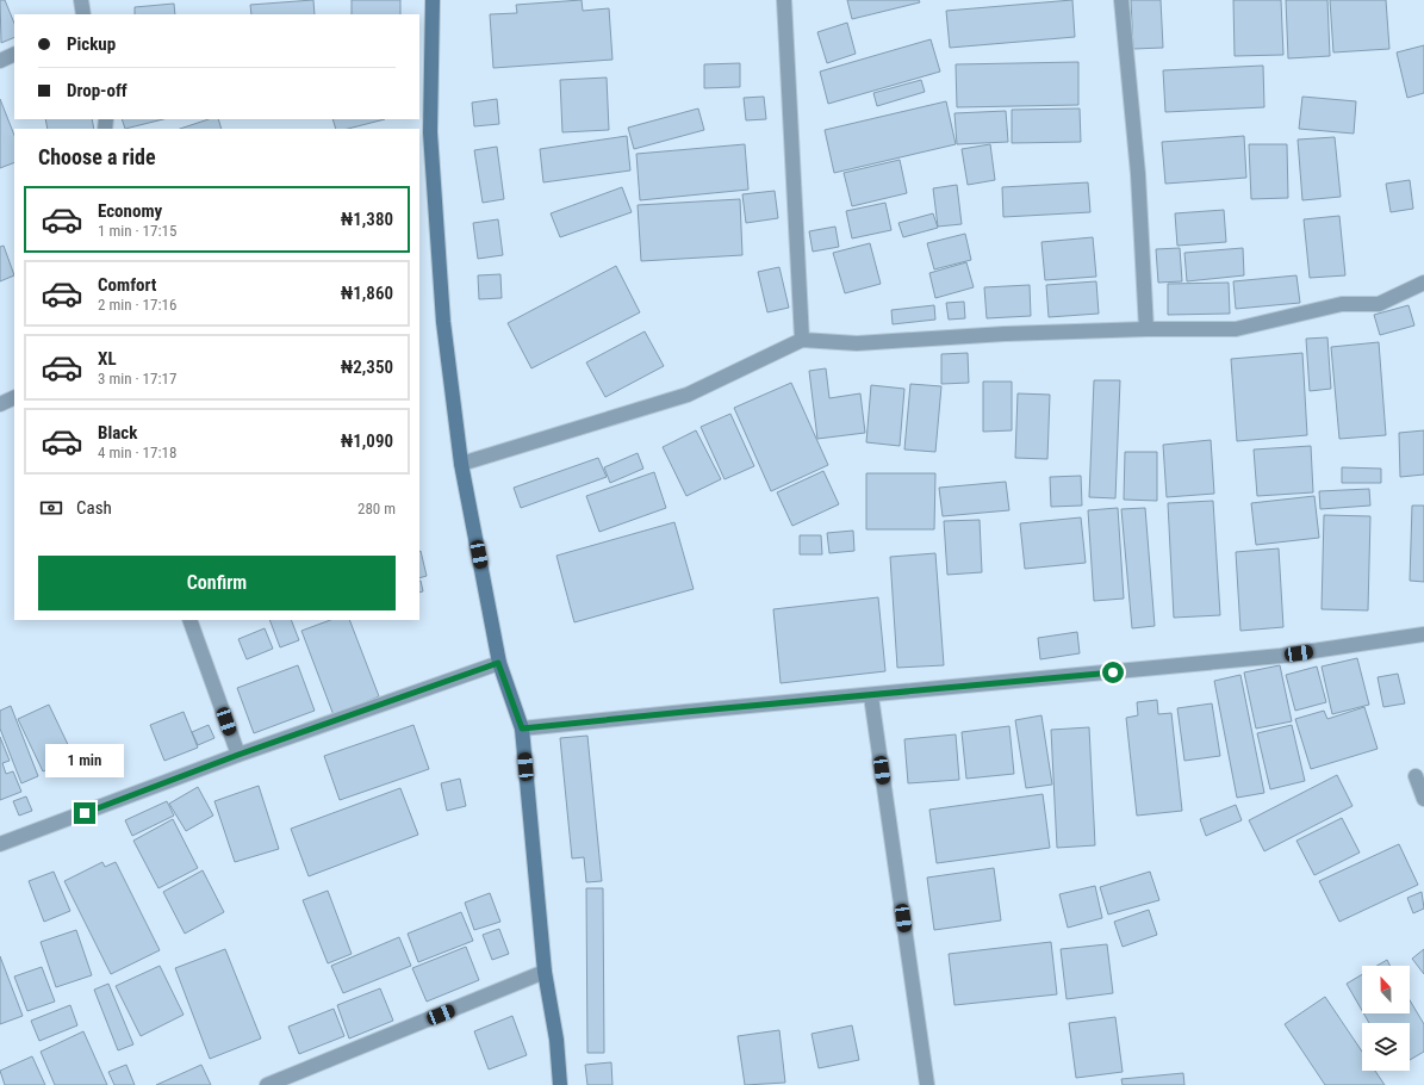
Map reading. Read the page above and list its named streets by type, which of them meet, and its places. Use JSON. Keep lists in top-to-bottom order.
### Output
{
  "north": "top",
  "page": {
    "banner": ["Pickup", "Drop-off"],
    "heading": "Choose a ride",
    "list": [
      {
        "name": "Economy",
        "note": "1 min · 17:15",
        "value": "₦1,380"
      },
      {
        "name": "Comfort",
        "note": "2 min · 17:16",
        "value": "₦1,860"
      },
      {
        "name": "XL",
        "note": "3 min · 17:17",
        "value": "₦2,350"
      },
      {
        "name": "Black",
        "note": "4 min · 17:18",
        "value": "₦1,090"
      }
    ],
    "pay": ["Cash", "280 m"],
    "buttons": "Confirm",
    "bubble": "1 min"
  }
}
